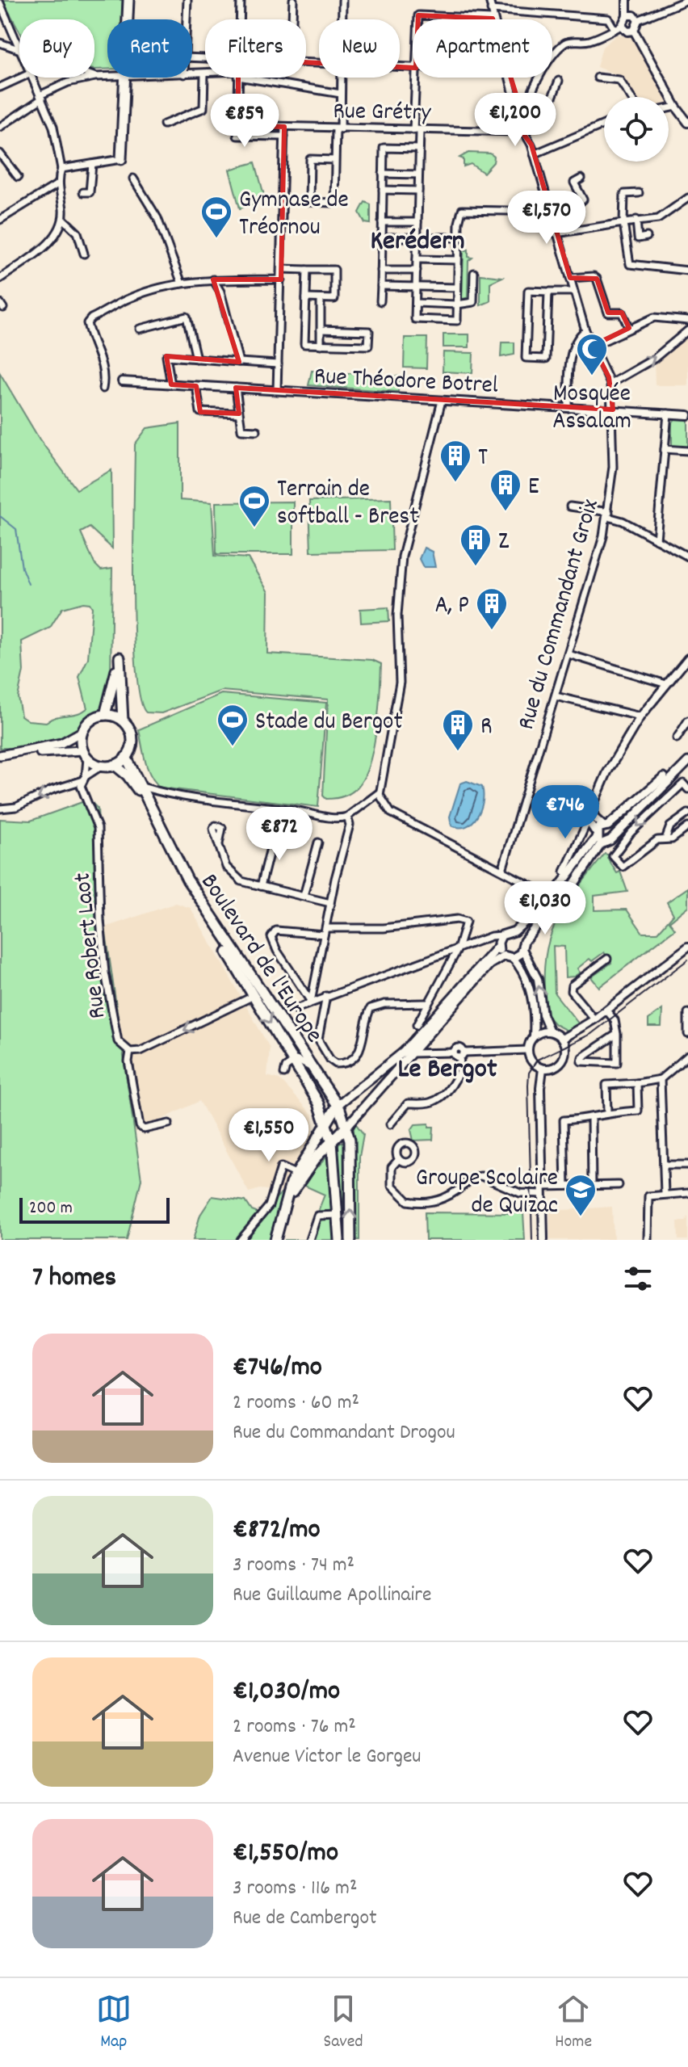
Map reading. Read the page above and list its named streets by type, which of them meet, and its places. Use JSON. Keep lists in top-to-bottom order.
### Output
{
  "streets": {
    "main road": ["Boulevard de l'Europe"],
    "street": [
      "Rue Grétry",
      "Rue Théodore Botrel",
      "Rue du Commandant Groix",
      "Rue Robert Laot"
    ]
  },
  "crossings": [
    ["Rue Grétry", "Rue du Commandant Groix"],
    ["Rue Théodore Botrel", "Rue du Commandant Groix"],
    ["Rue Robert Laot", "Boulevard de l'Europe"]
  ],
  "districts": ["Kerédern", "Le Bergot"],
  "places": {
    "sports": ["Gymnase de Tréornou", "Terrain de softball - Brest", "Stade du Bergot"],
    "mosque": ["Mosquée Assalam"],
    "building": [
      "T",
      "E",
      "Z",
      "A, P",
      "R"
    ],
    "school or university": ["Groupe Scolaire de Quizac"]
  },
  "scale_bar": "200 m",
  "page": {
    "chip": [
      "Buy",
      "Rent",
      "Filters",
      "New",
      "Apartment"
    ],
    "price": [
      "€1,200",
      "€859",
      "€1,570",
      "€746",
      "€872",
      "€1,030",
      "€1,550"
    ],
    "scale": "200 m",
    "heading": "7 homes",
    "list": [
      {
        "name": "€746/mo",
        "note": "2 rooms · 60 m² · Rue du Commandant Drogou"
      },
      {
        "name": "€872/mo",
        "note": "3 rooms · 74 m² · Rue Guillaume Apollinaire"
      },
      {
        "name": "€1,030/mo",
        "note": "2 rooms · 76 m² · Avenue Victor le Gorgeu"
      },
      {
        "name": "€1,550/mo",
        "note": "3 rooms · 116 m² · Rue de Cambergot"
      }
    ],
    "tabs": ["Map", "Saved", "Home"]
  }
}
